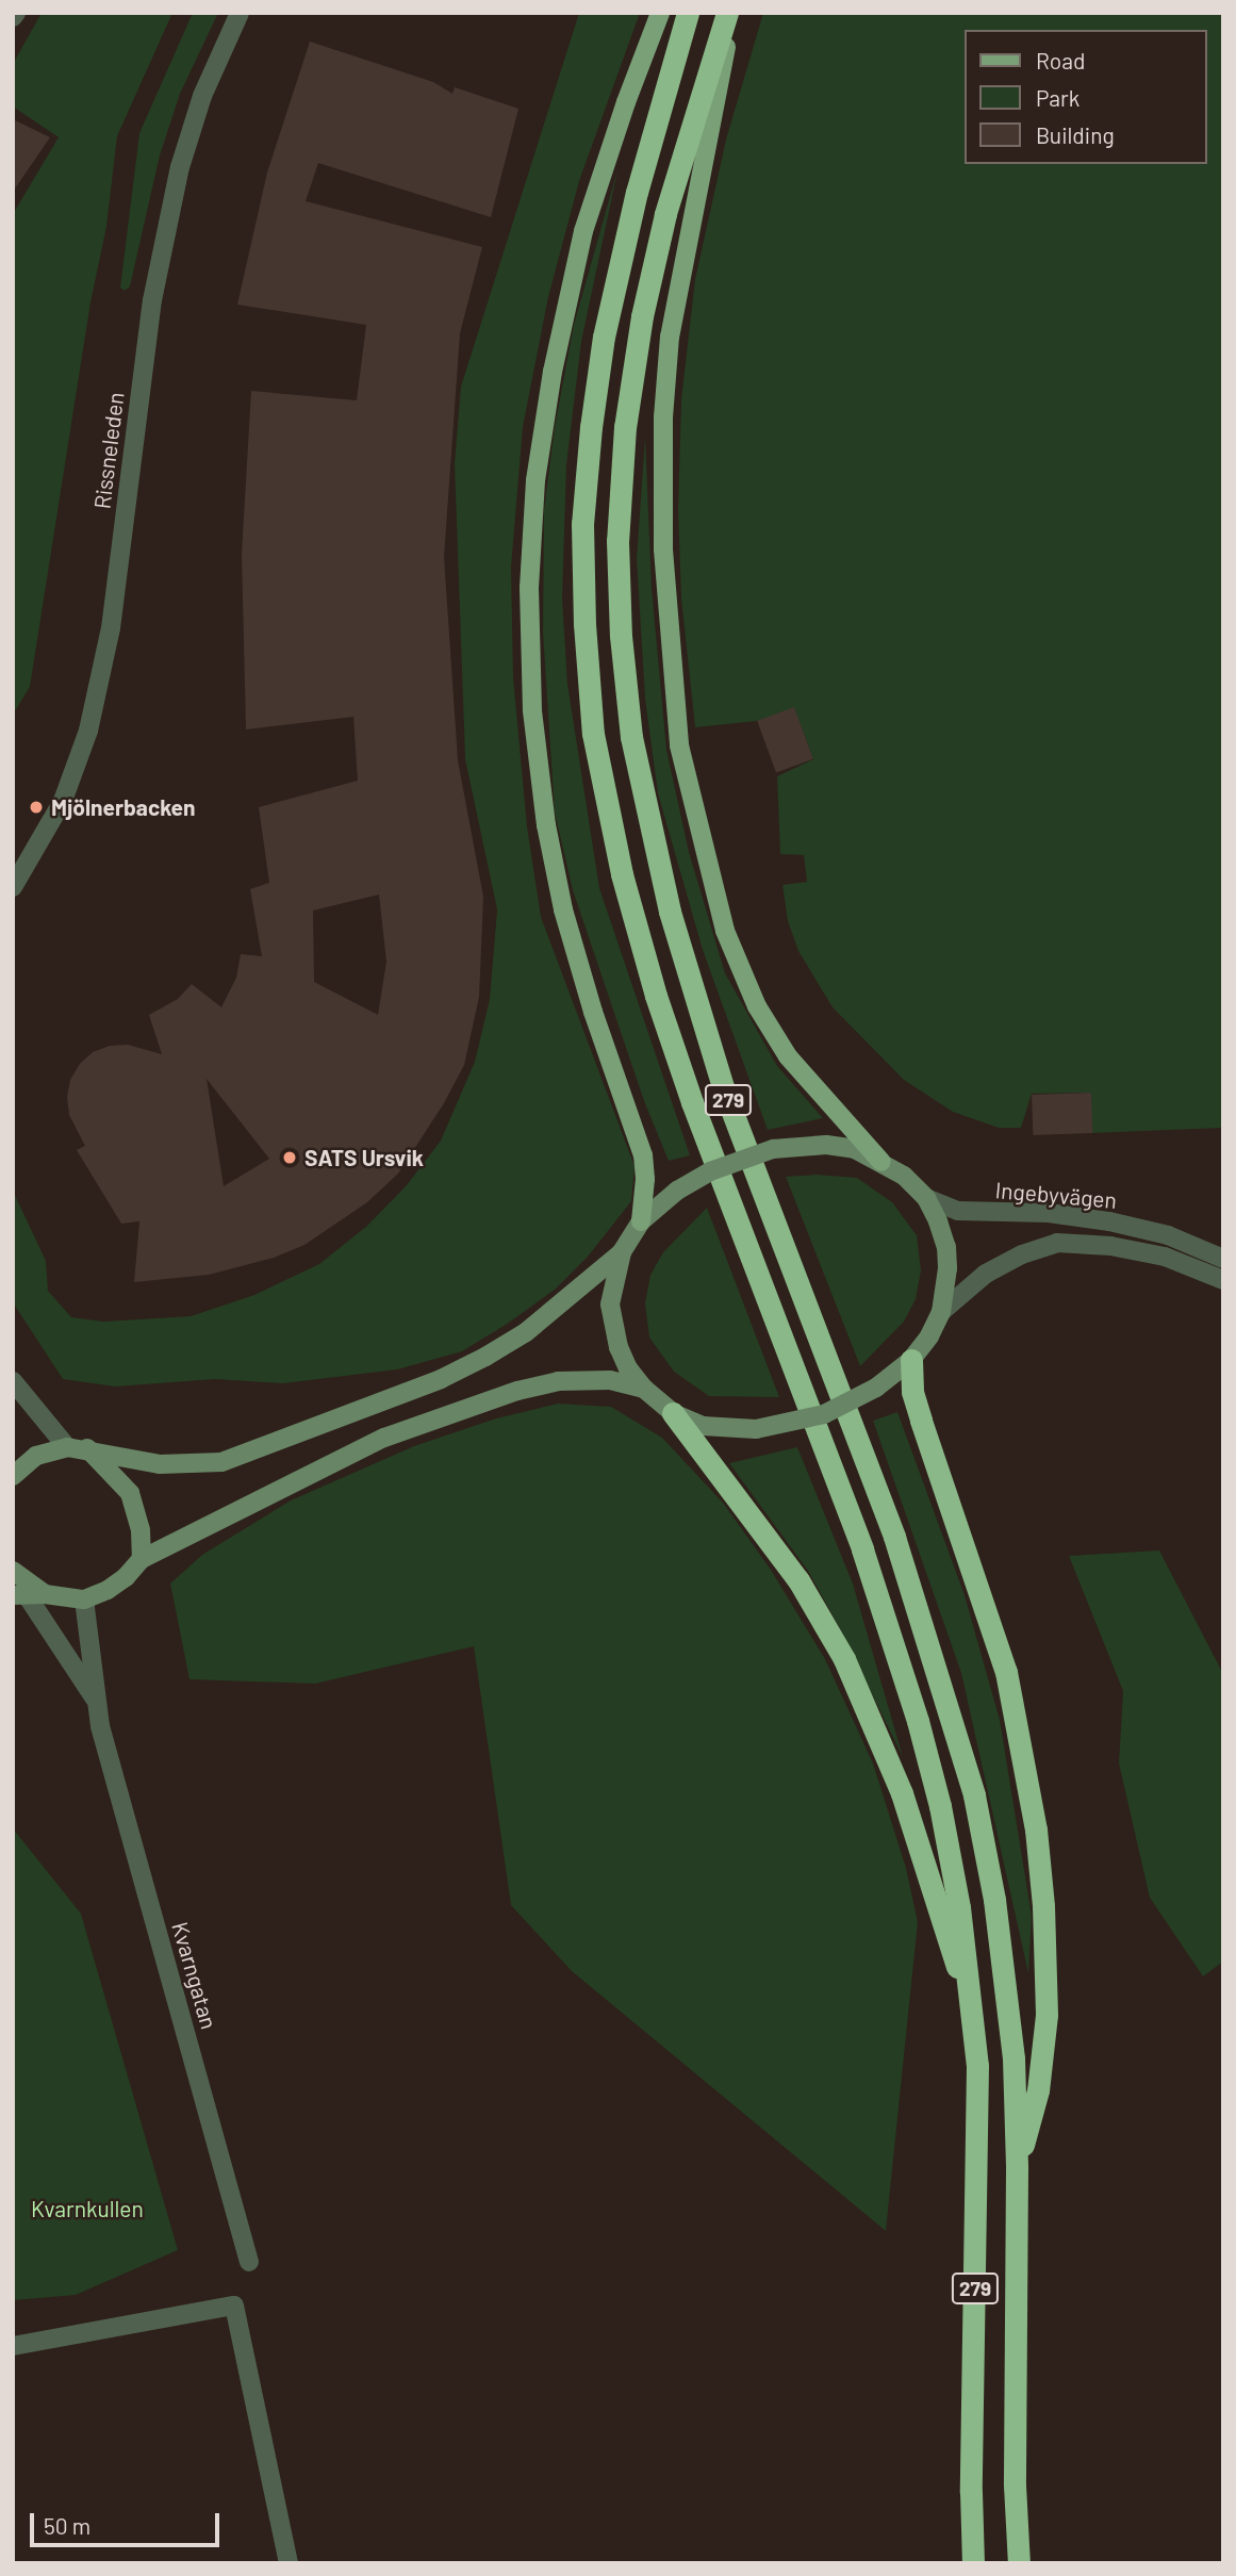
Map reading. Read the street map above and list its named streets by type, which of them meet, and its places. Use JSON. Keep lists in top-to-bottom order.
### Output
{
  "streets": {
    "highway": ["279"],
    "street": ["Rissneleden", "Ingebyvägen", "Kvarngatan"]
  },
  "parks": ["Kvarnkullen"],
  "places": ["Mjölnerbacken", "SATS Ursvik"],
  "legend": ["Road", "Park", "Building"],
  "scale_bar": "50 m"
}
